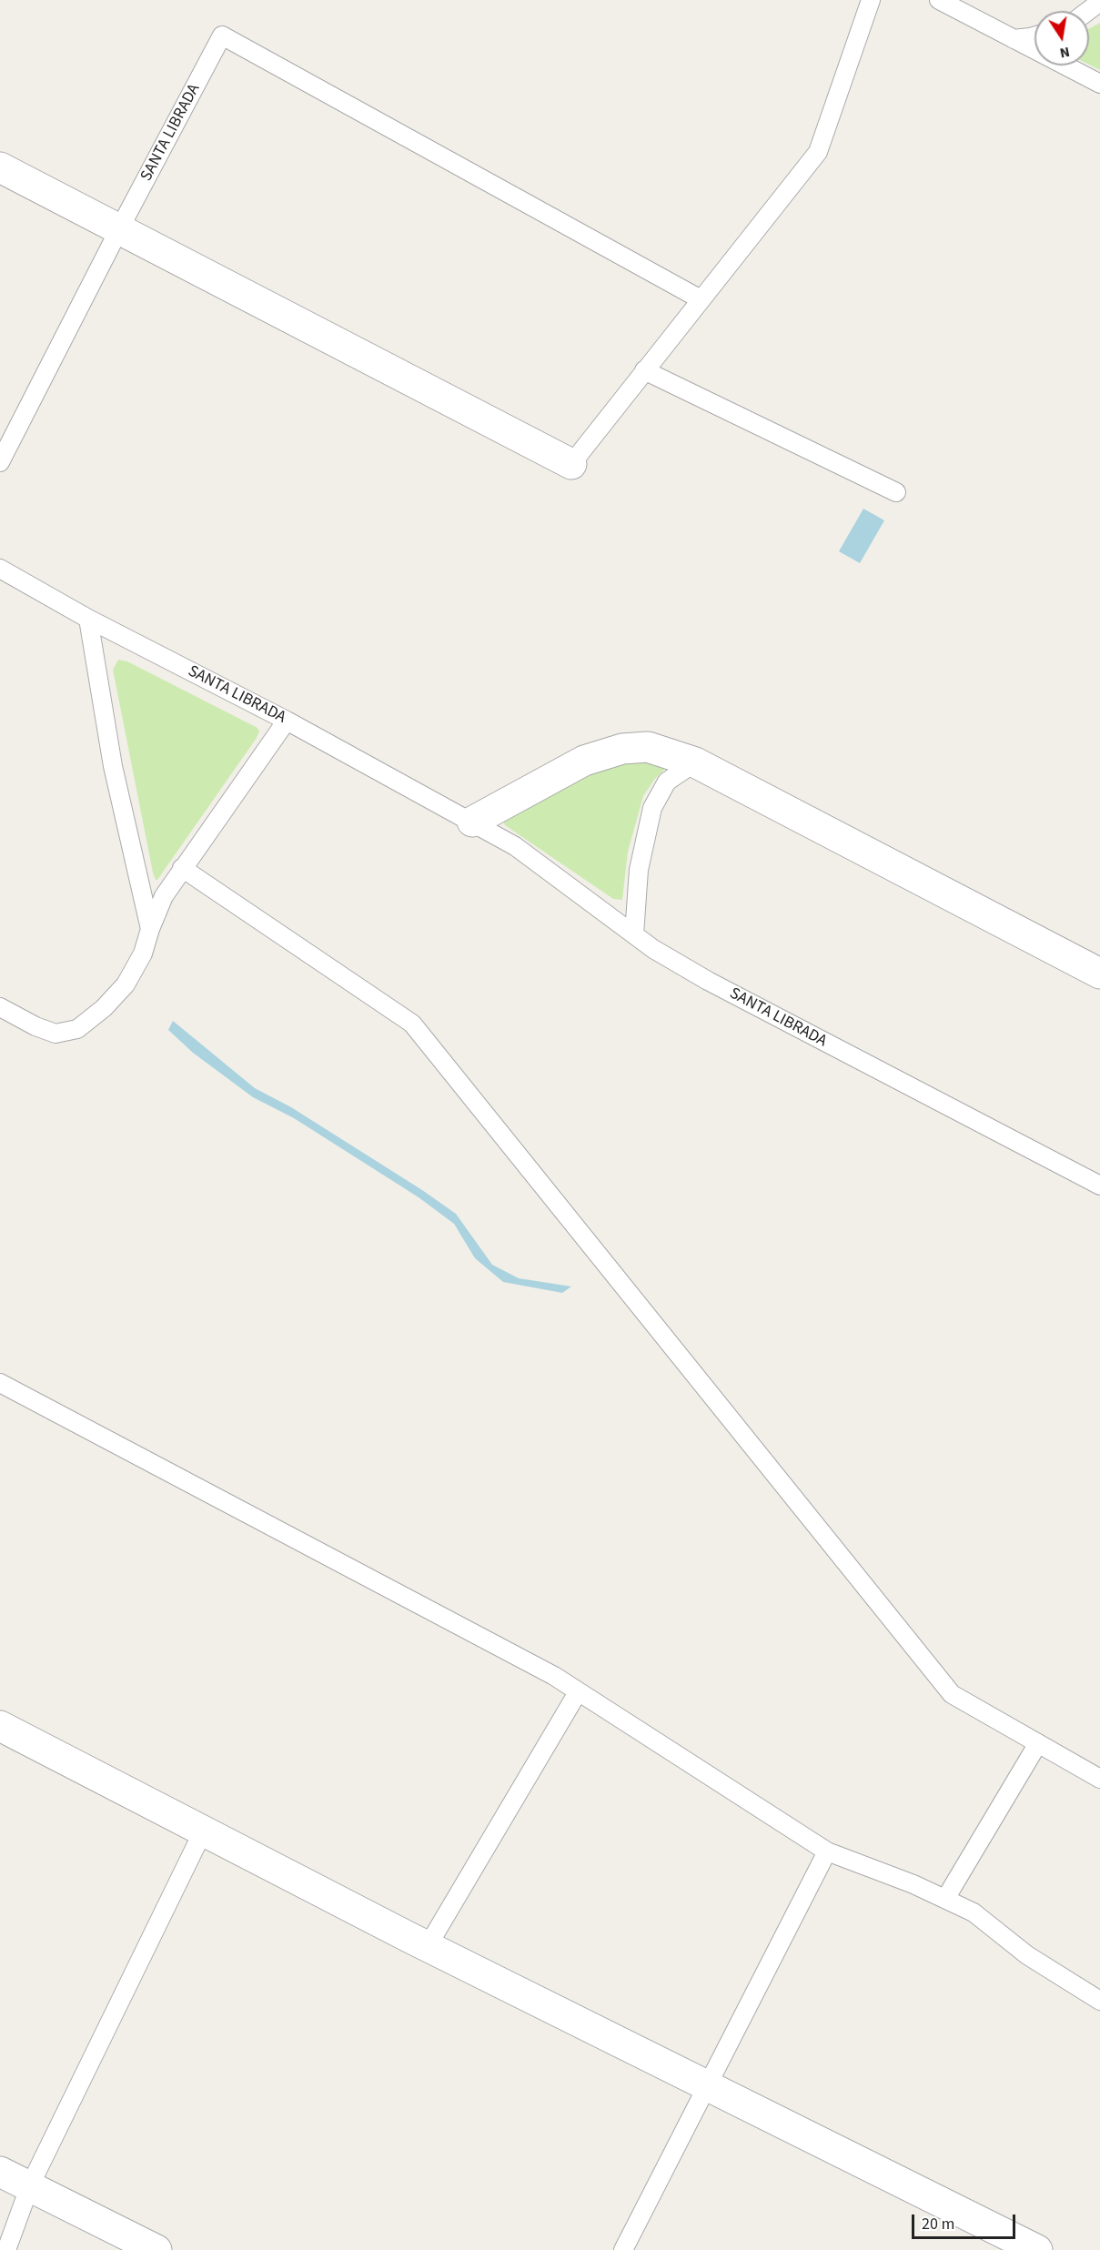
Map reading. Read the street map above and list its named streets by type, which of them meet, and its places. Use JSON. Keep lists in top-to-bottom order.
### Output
{
  "streets": {
    "lane": ["SANTA LIBRADA"]
  },
  "scale_bar": "20 m",
  "north": "bottom"
}
